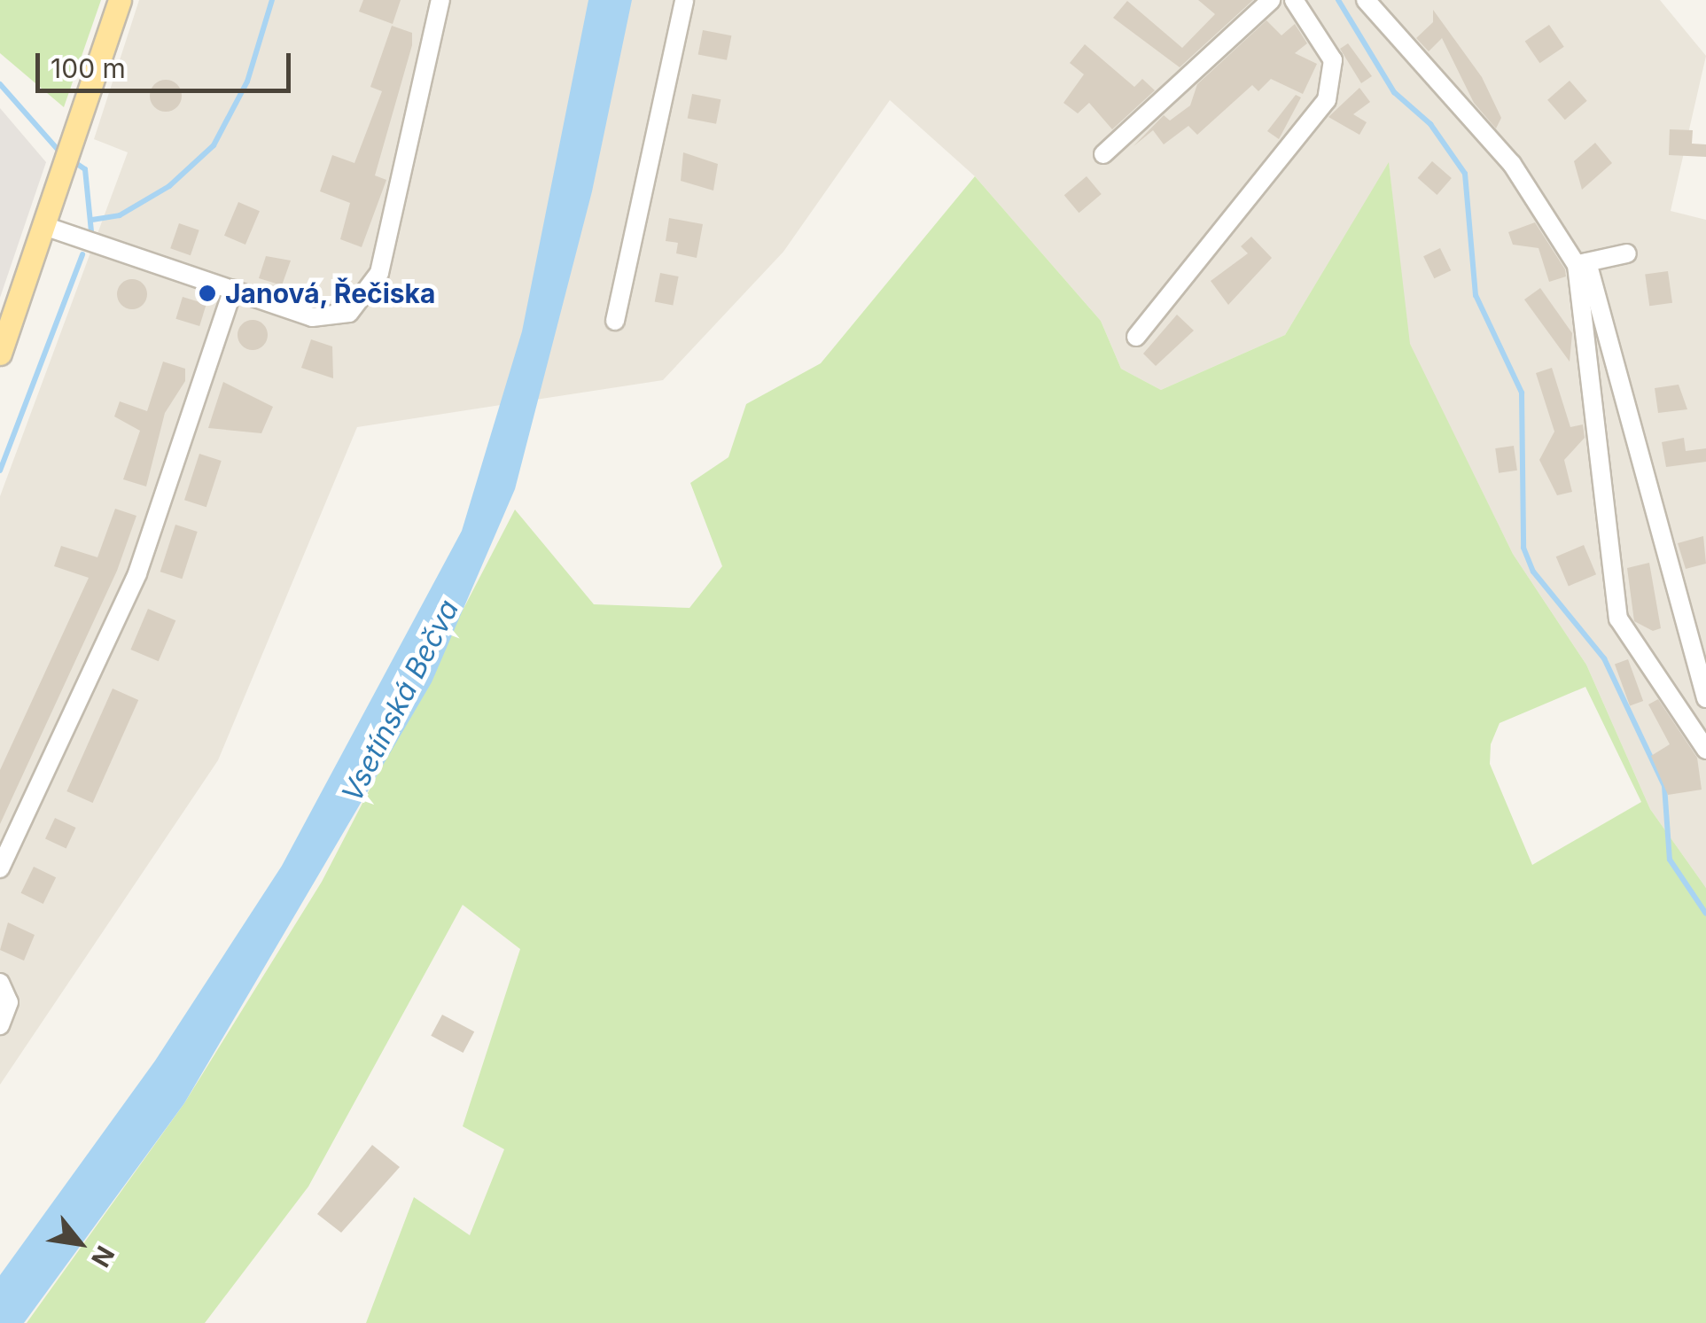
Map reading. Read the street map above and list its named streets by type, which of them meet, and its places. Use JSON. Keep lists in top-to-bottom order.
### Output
{
  "water": ["Vsetínská Bečva"],
  "places": ["Janová, Řečiska"],
  "scale_bar": "100 m",
  "north": "bottom right"
}
